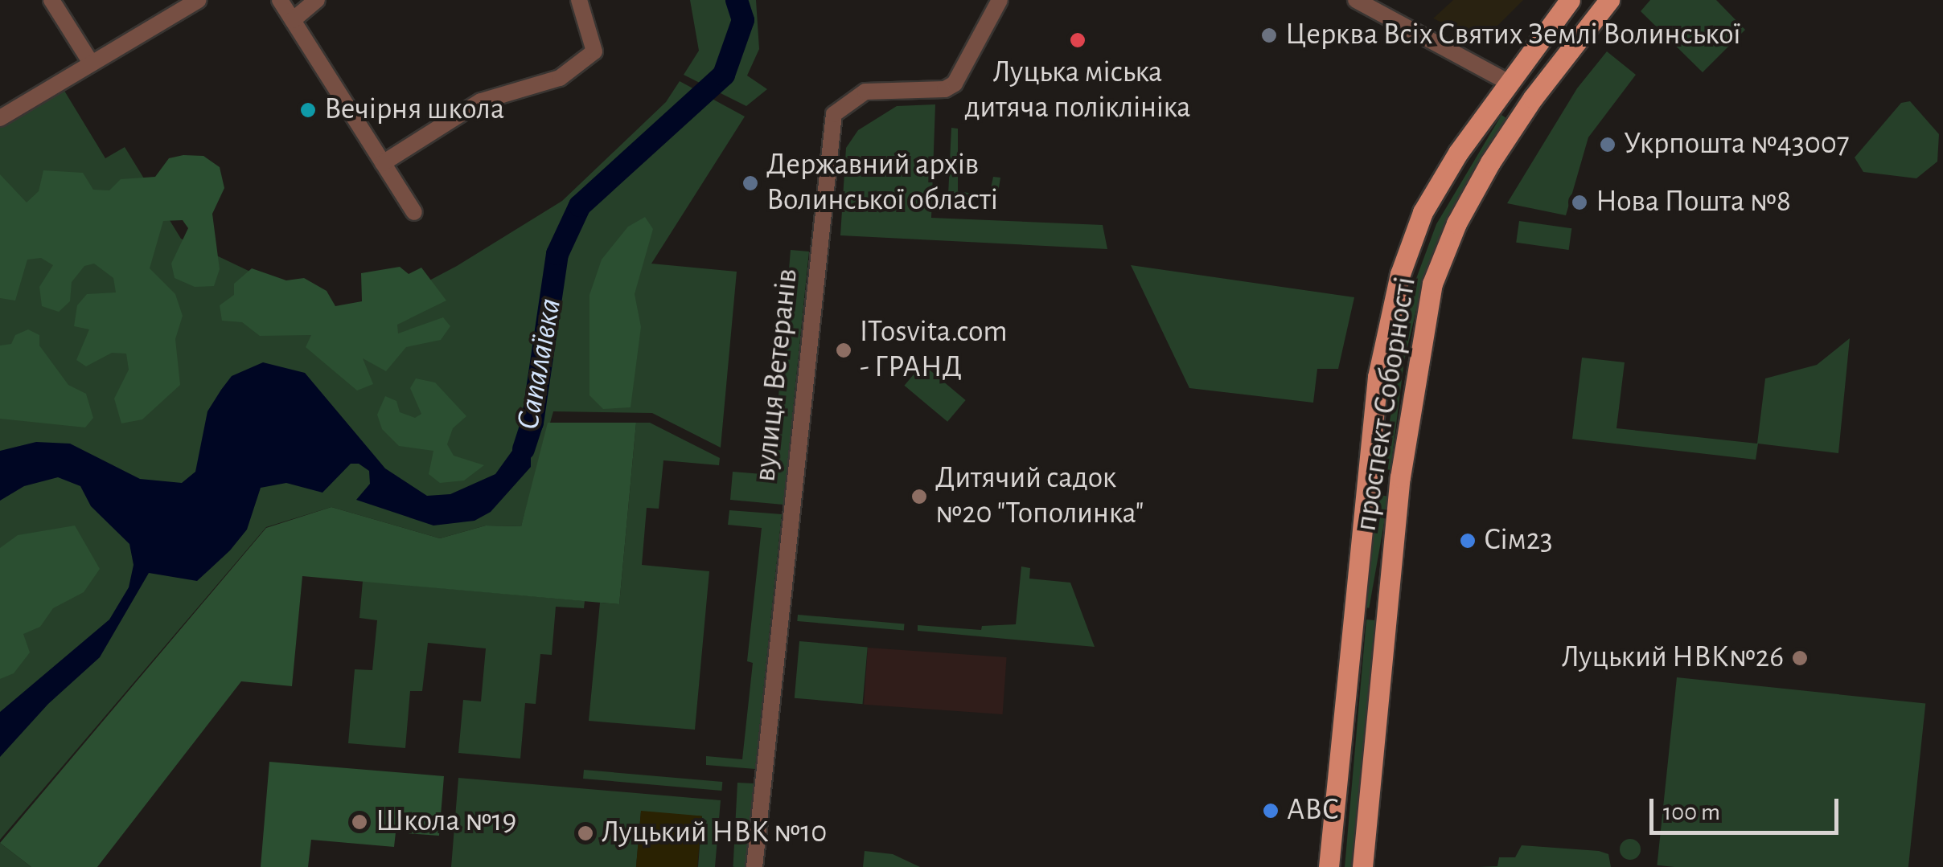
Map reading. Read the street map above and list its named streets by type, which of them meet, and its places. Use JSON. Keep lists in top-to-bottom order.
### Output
{
  "streets": {
    "main road": ["проспект Соборності"],
    "street": ["вулиця Ветеранів"]
  },
  "water": ["Сапалаївка"],
  "places": [
    "Церква Всіх Святих Землі Волинської",
    "Луцька міська дитяча поліклініка",
    "Вечірня школа",
    "Укрпошта №43007",
    "Державний архів Волинської області",
    "Нова Пошта №8",
    "ITosvita.com - ГРАНД",
    "Дитячий садок №20 \"Тополинка\"",
    "Сім23",
    "Луцький НВК№26",
    "АВС",
    "Школа №19",
    "Луцький НВК №10"
  ],
  "scale_bar": "100 m"
}
